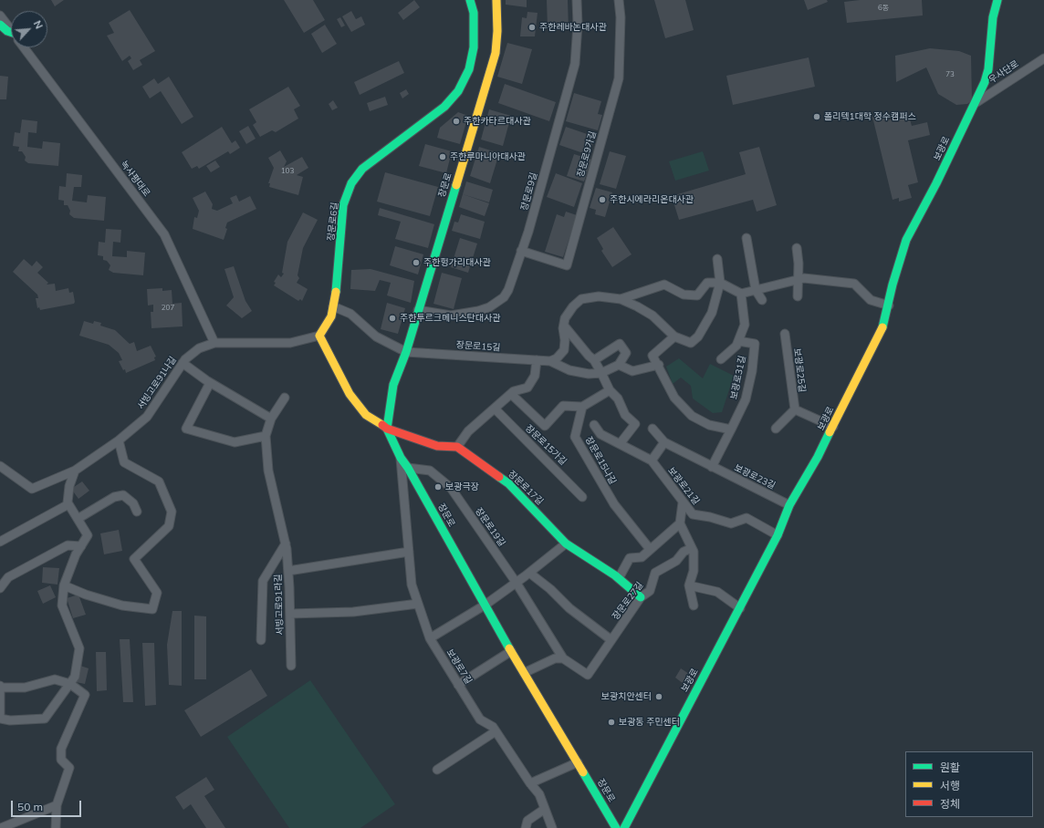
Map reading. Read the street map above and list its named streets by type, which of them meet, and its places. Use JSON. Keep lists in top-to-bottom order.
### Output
{
  "streets": {
    "street": [
      "우사단로",
      "보광로",
      "장문로9가길",
      "녹사평대로",
      "장문로",
      "장문로9길",
      "장문로6길",
      "장문로15길",
      "보광로25길",
      "보광로31길",
      "서빙고로91나길",
      "장문로15가길",
      "장문로15나길",
      "보광로23길",
      "보광로21길",
      "장문로17길",
      "장문로19길",
      "장문로27길",
      "서빙고로91라길",
      "보광로7길"
    ]
  },
  "crossings": [
    ["우사단로", "보광로"],
    ["보광로", "보광로23길"],
    ["보광로", "보광로21길"],
    ["장문로9가길", "장문로9길"],
    ["녹사평대로", "서빙고로91나길"],
    ["장문로", "장문로9길"],
    ["장문로", "장문로15길"],
    ["장문로", "장문로19길"],
    ["장문로", "보광로7길"],
    ["장문로6길", "서빙고로91나길"],
    ["장문로15가길", "장문로15나길"],
    ["장문로17길", "장문로27길"],
    ["장문로19길", "장문로27길"]
  ],
  "places": [
    "주한레바논대사관",
    "폴리텍1대학 정수캠퍼스",
    "주한카타르대사관",
    "주한루마니아대사관",
    "주한시에라리온대사관",
    "주한헝가리대사관",
    "주한투르크메니스탄대사관",
    "보광극장",
    "보광치안센터",
    "보광동 주민센터"
  ],
  "house_numbers": [
    "6동",
    "73",
    "103",
    "207"
  ],
  "legend": ["원활", "서행", "정체"],
  "scale_bar": "50 m",
  "north": "top right"
}
